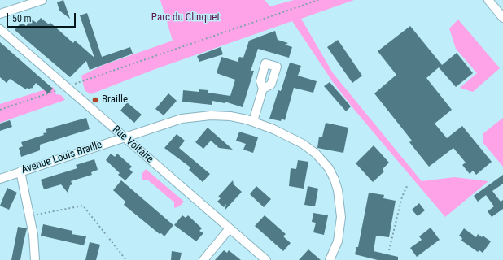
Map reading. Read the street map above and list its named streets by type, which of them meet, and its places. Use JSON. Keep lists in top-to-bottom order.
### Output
{
  "streets": {
    "street": ["Rue Voltaire", "Avenue Louis Braille"]
  },
  "crossings": [
    ["Rue Voltaire", "Avenue Louis Braille"]
  ],
  "parks": ["Parc du Clinquet"],
  "places": ["Braille"],
  "scale_bar": "50 m"
}
